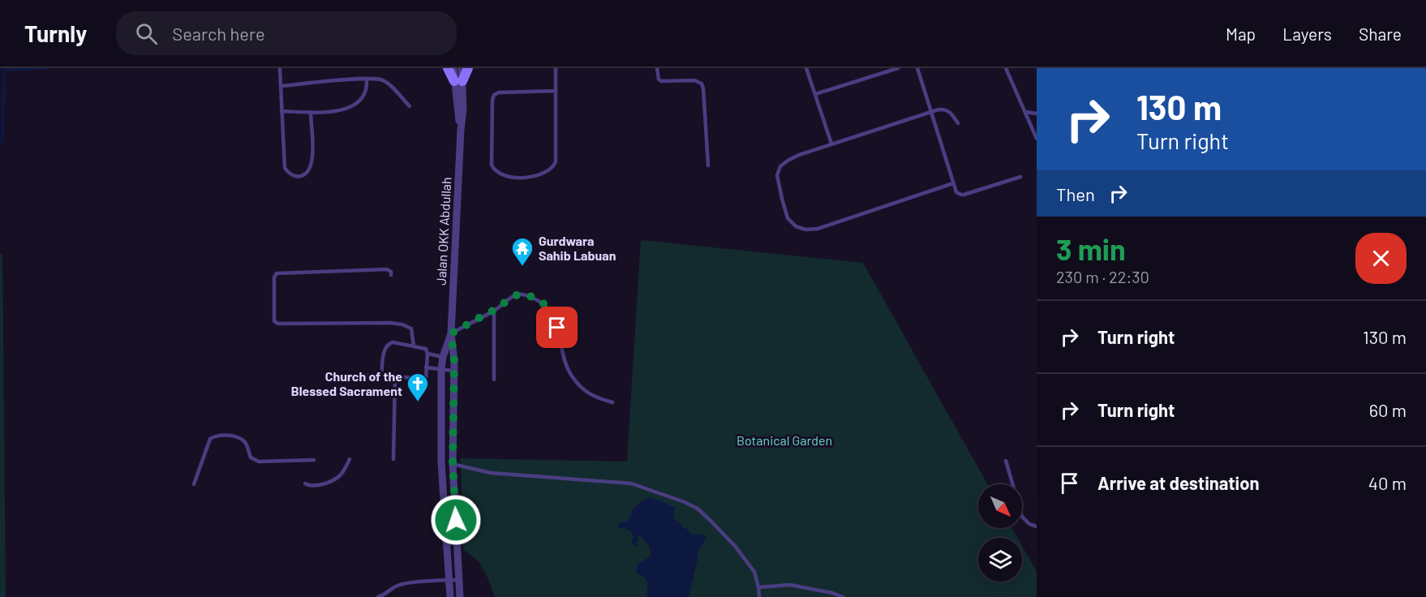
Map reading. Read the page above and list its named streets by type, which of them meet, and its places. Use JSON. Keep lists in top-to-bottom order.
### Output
{
  "streets": {
    "street": ["Jalan OKK Abdullah"]
  },
  "parks": ["Botanical Garden"],
  "places": {
    "temple": ["Gurdwara Sahib Labuan"],
    "church": ["Church of the Blessed Sacrament"]
  },
  "north": "bottom right",
  "page": {
    "header": "Turnly",
    "search": "Search here",
    "nav": ["Map", "Layers", "Share"],
    "turn": ["130 m", "Turn right"],
    "then": "Then",
    "heading": ["3 min", "230 m · 22:30"],
    "list": [
      {
        "name": "Turn right",
        "value": "130 m"
      },
      {
        "name": "Turn right",
        "value": "60 m"
      },
      {
        "name": "Arrive at destination",
        "value": "40 m"
      }
    ]
  }
}
